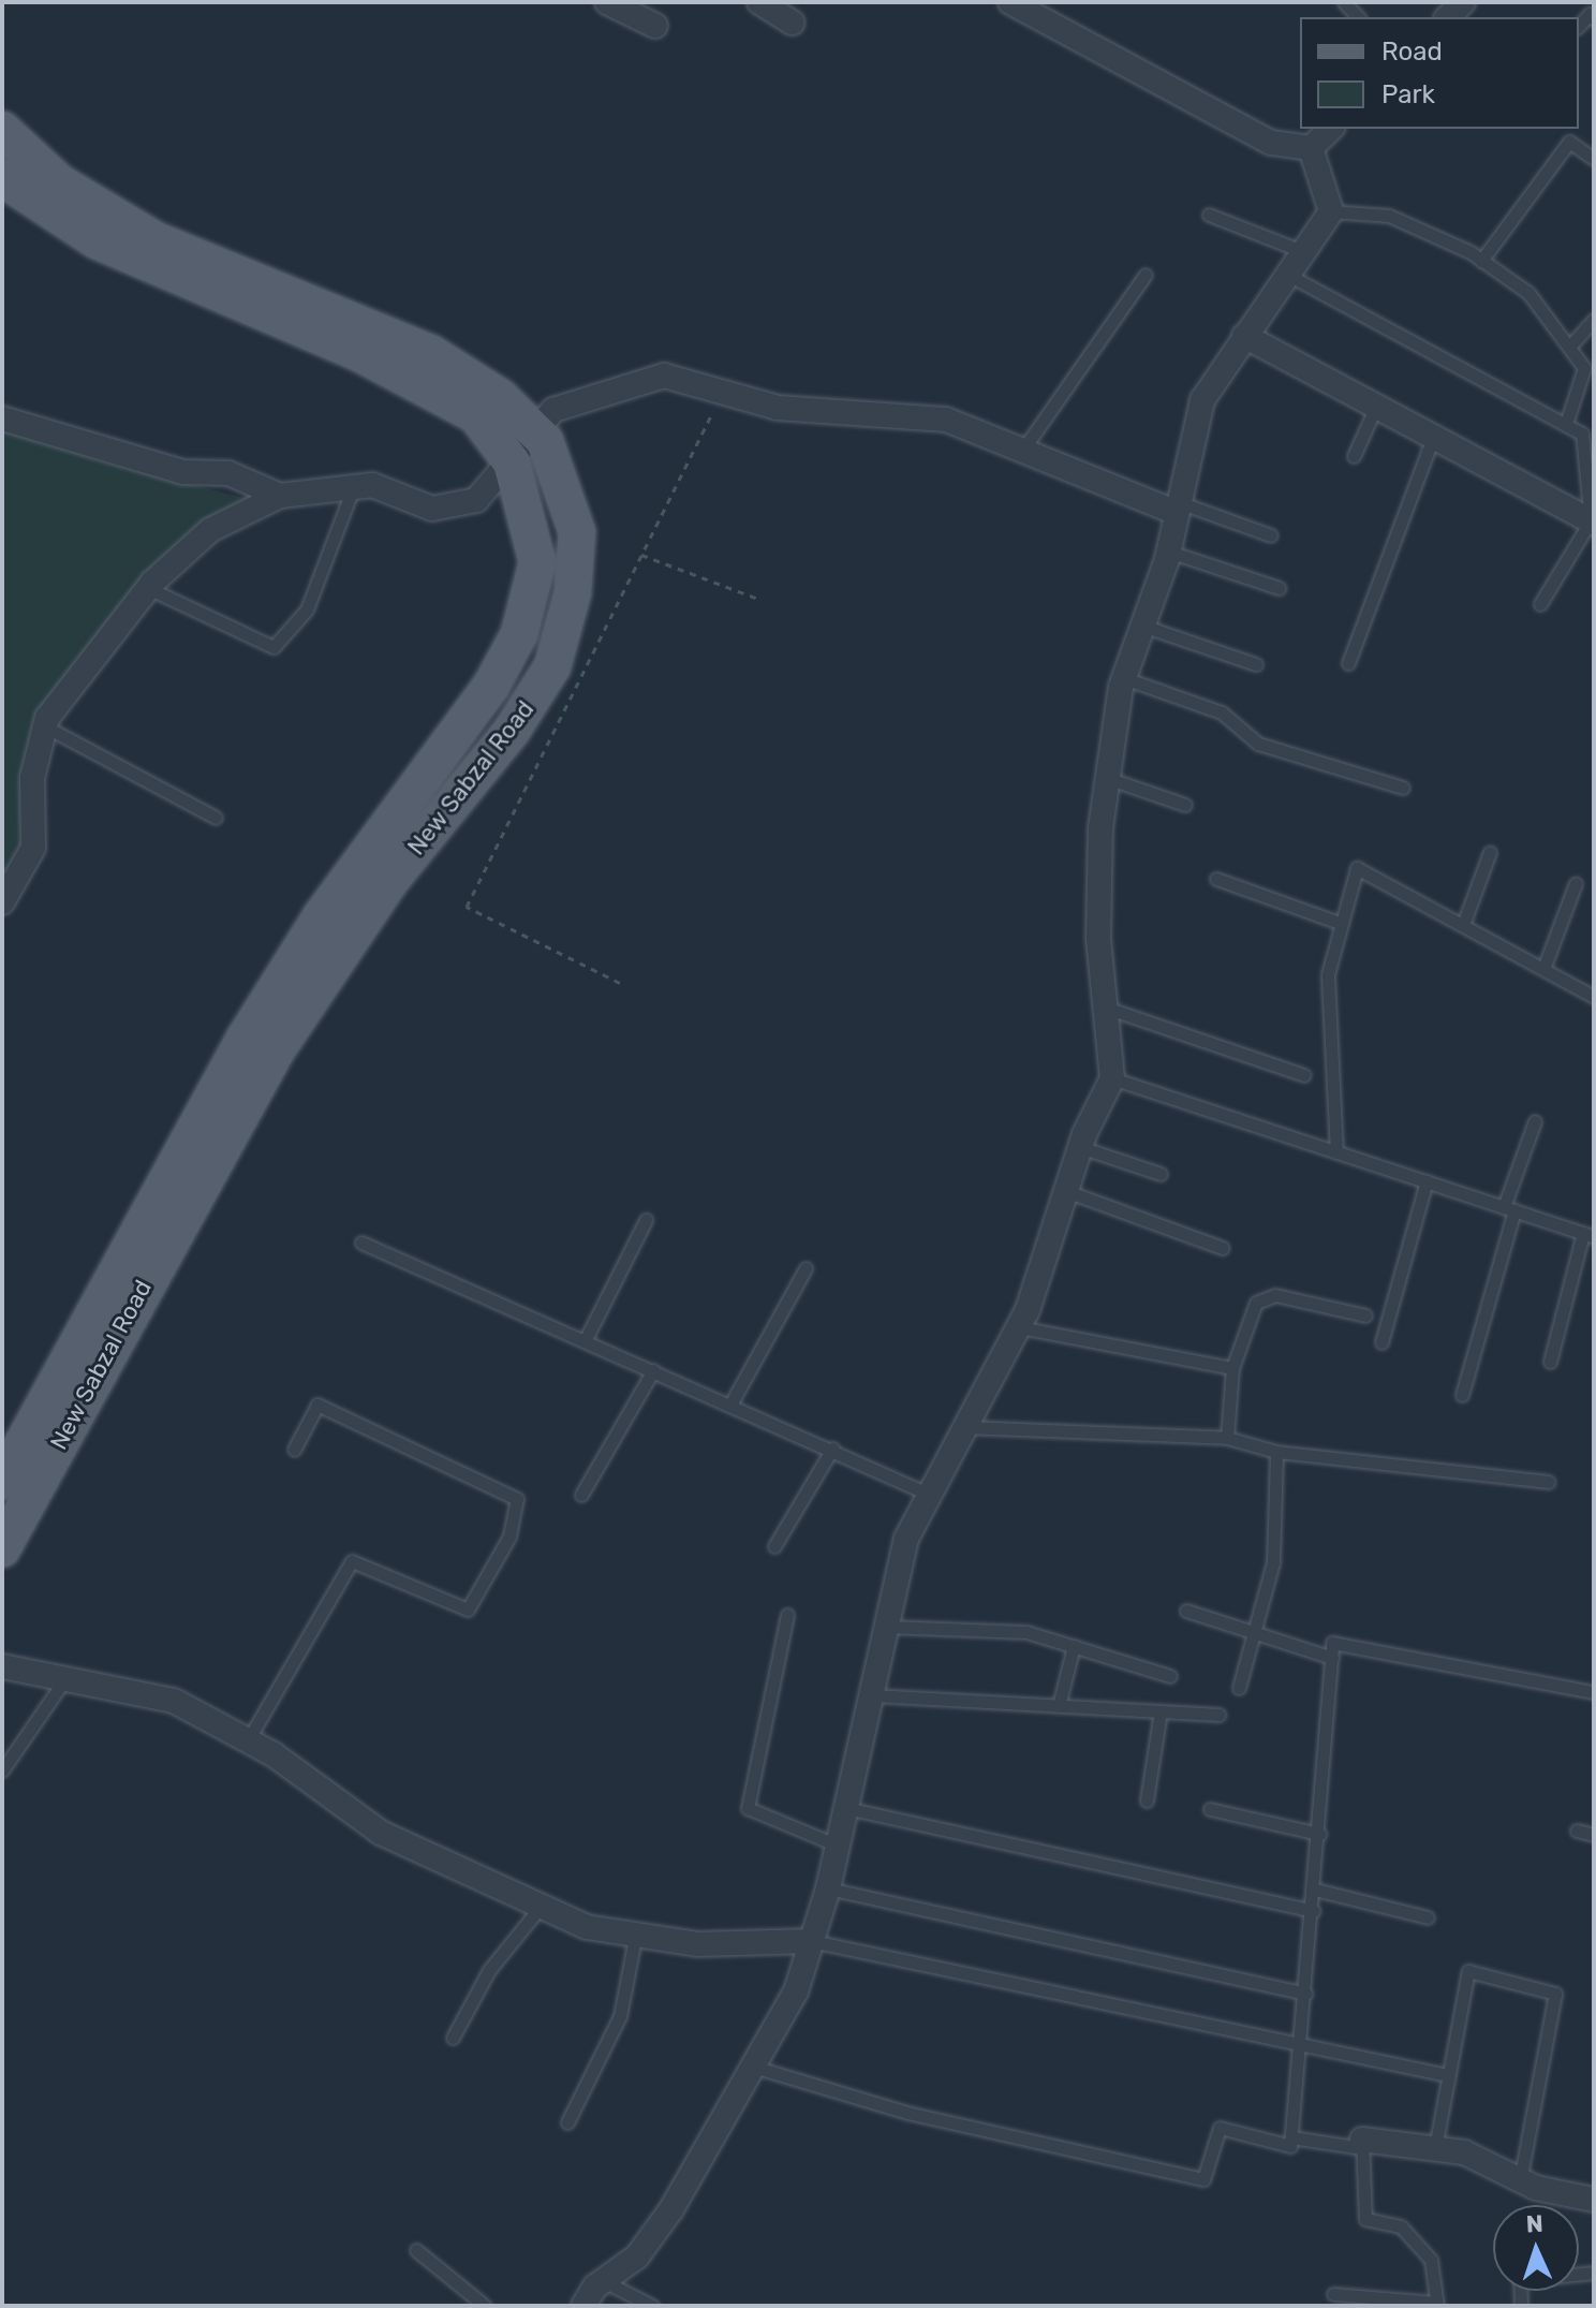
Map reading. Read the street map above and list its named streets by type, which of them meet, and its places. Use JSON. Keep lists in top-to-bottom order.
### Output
{
  "streets": {
    "main road": ["New Sabzal Road"]
  },
  "legend": ["Road", "Park"],
  "north": "top"
}
